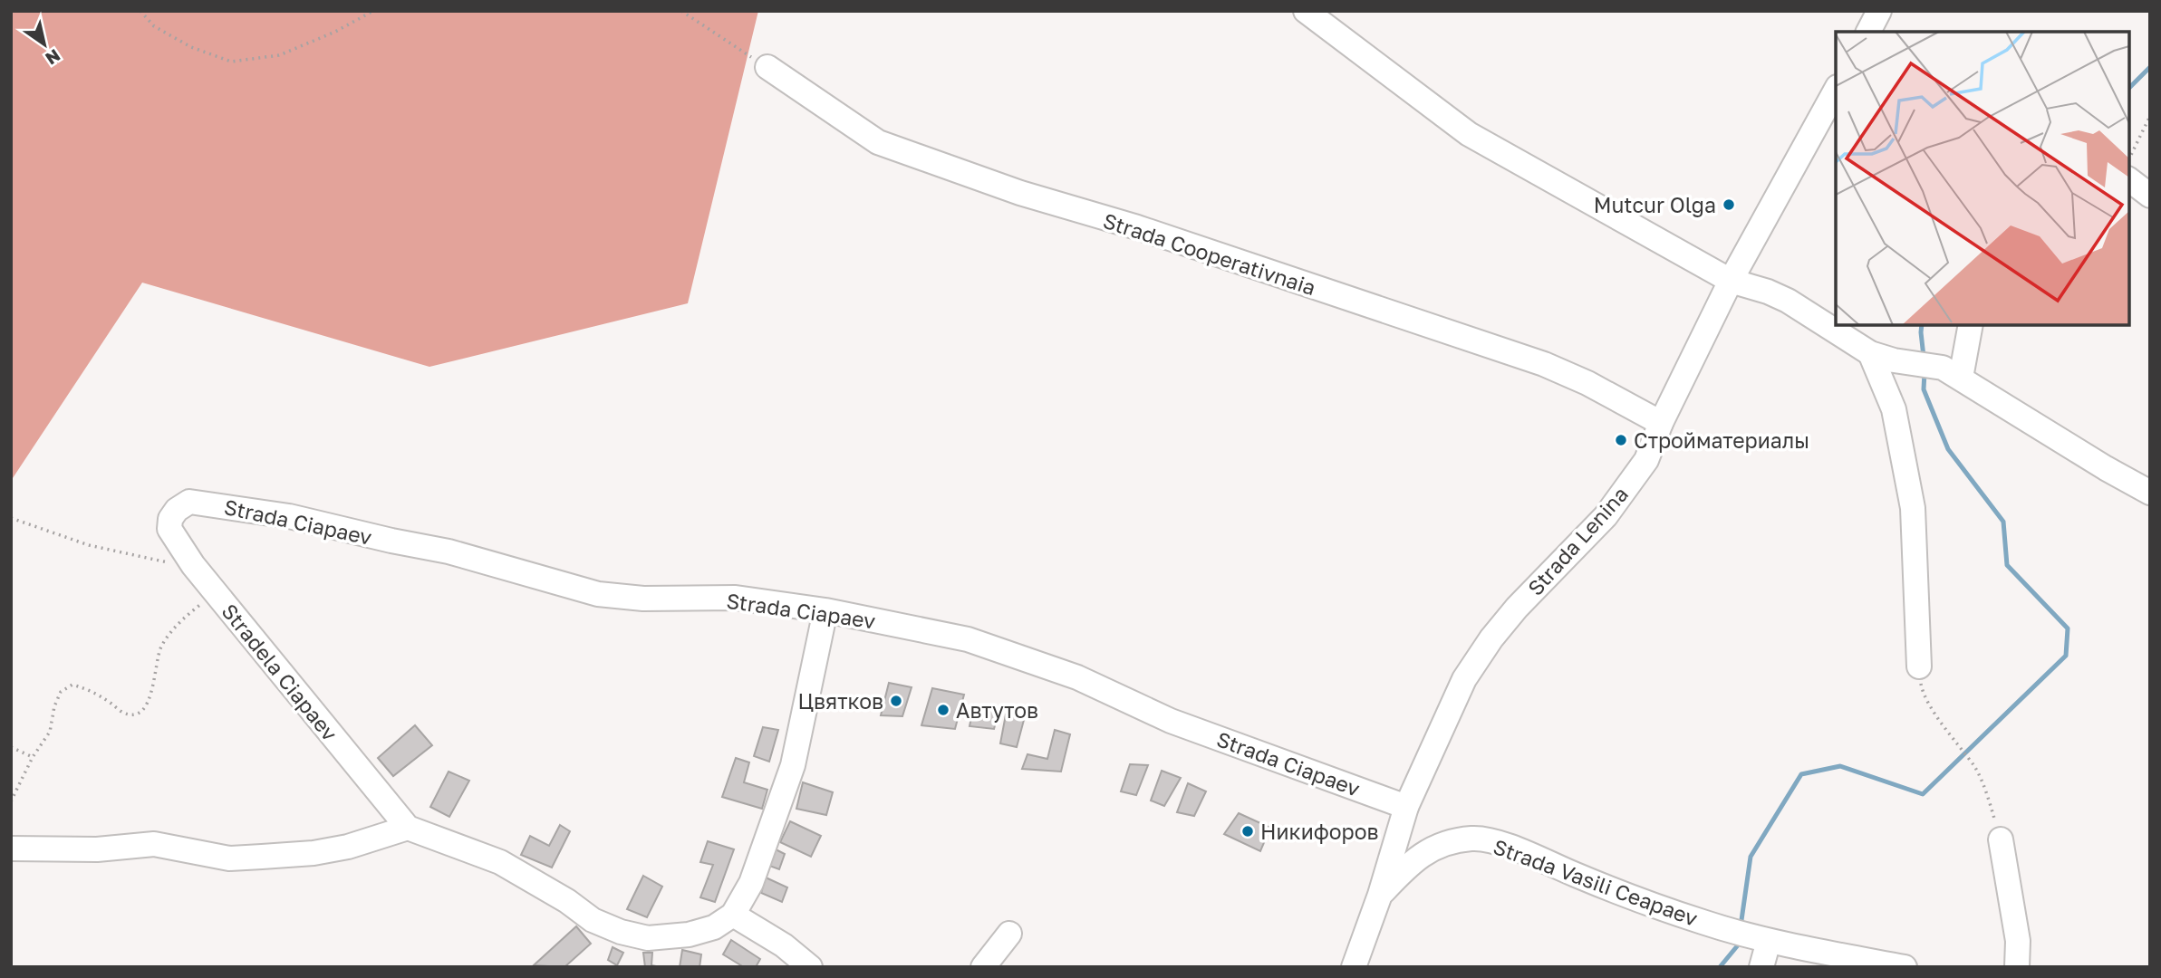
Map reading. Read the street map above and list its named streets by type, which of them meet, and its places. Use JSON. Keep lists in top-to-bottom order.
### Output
{
  "streets": {
    "street": [
      "Strada Cooperativnaia",
      "Strada Ciapaev",
      "Strada Lenina",
      "Stradela Ciapaev",
      "Strada Vasili Ceapaev"
    ]
  },
  "crossings": [
    ["Strada Cooperativnaia", "Strada Lenina"],
    ["Strada Ciapaev", "Strada Lenina"],
    ["Strada Ciapaev", "Stradela Ciapaev"],
    ["Strada Lenina", "Strada Vasili Ceapaev"]
  ],
  "places": [
    "Mutcur Olga",
    "Стройматериалы",
    "Цвятков",
    "Автутов",
    "Никифоров"
  ],
  "north": "bottom right"
}
